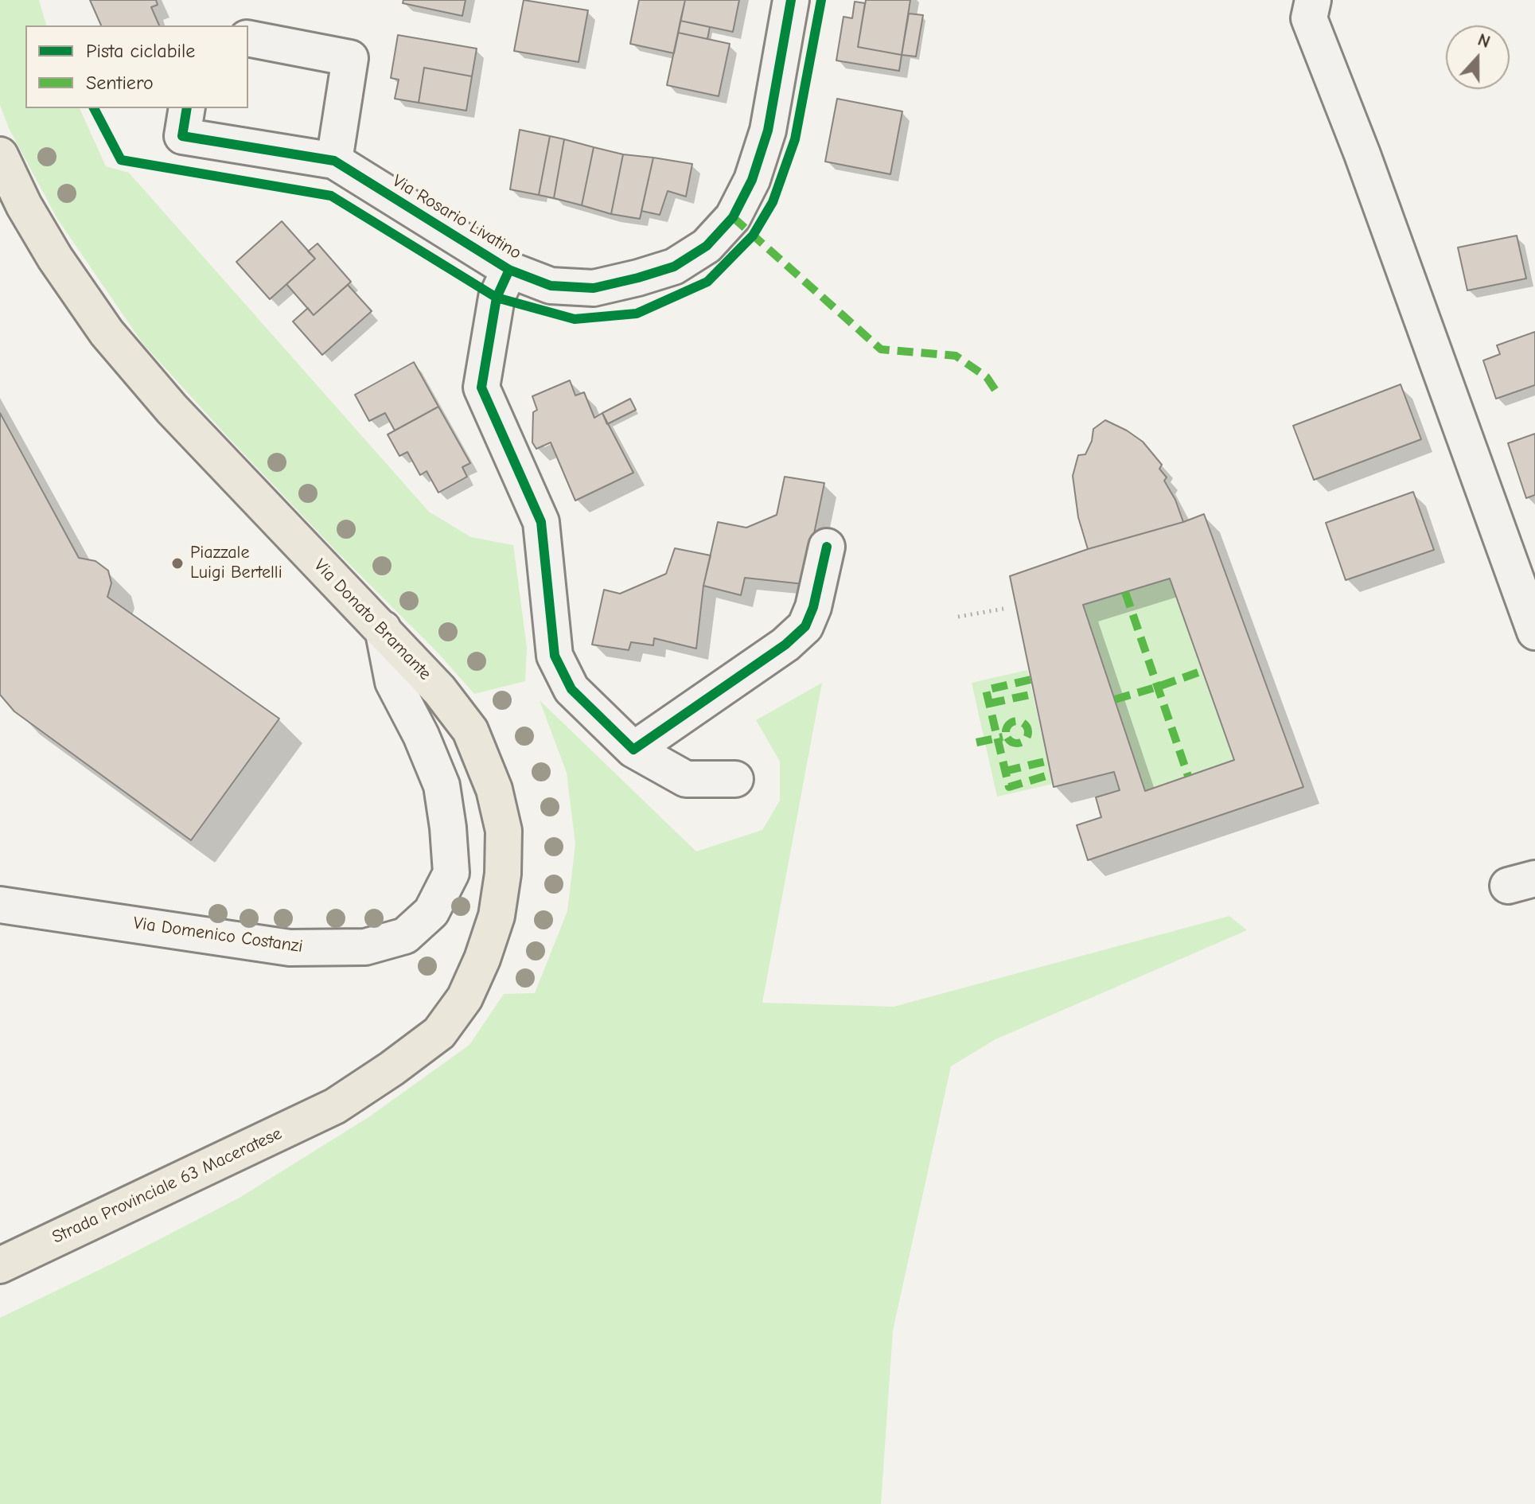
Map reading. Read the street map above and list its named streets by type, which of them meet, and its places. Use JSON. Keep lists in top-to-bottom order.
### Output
{
  "streets": {
    "main road": ["Via Donato Bramante", "Strada Provinciale 63 Maceratese"],
    "street": ["Via Rosario Livatino", "Via Domenico Costanzi"]
  },
  "crossings": [
    ["Via Donato Bramante", "Via Domenico Costanzi"],
    ["Via Donato Bramante", "Strada Provinciale 63 Maceratese"]
  ],
  "places": ["Piazzale Luigi Bertelli"],
  "legend": ["Pista ciclabile", "Sentiero"],
  "north": "top"
}
